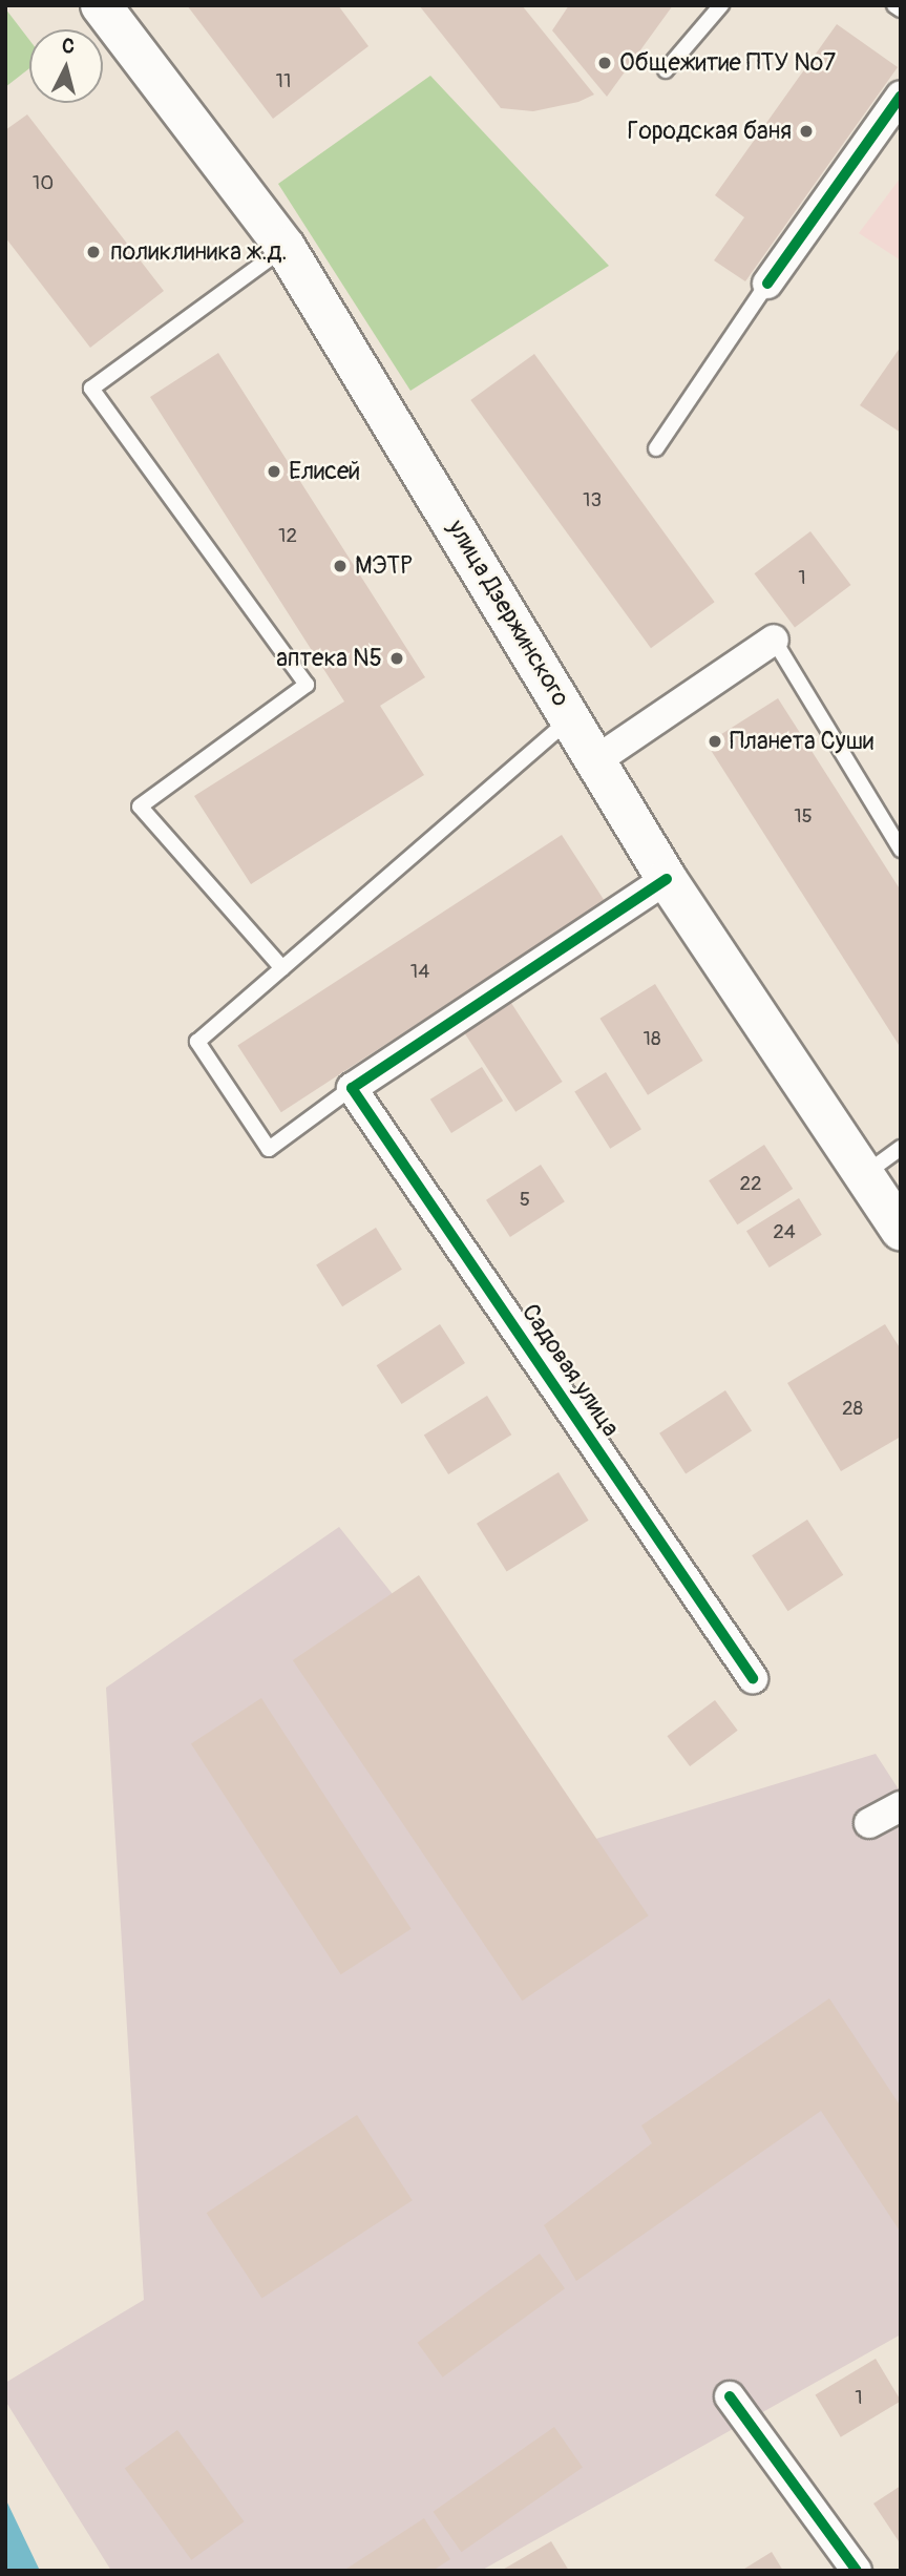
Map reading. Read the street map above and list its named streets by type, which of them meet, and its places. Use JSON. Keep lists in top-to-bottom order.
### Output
{
  "streets": {
    "main road": ["улица Дзержинского"],
    "street": ["Садовая улица"]
  },
  "places": [
    "Общежитие ПТУ №7",
    "Городская баня",
    "поликлиника ж.д.",
    "Елисей",
    "МЭТР",
    "аптека N5",
    "Планета Суши"
  ],
  "house_numbers": [
    "11",
    "10",
    "13",
    "12",
    "1",
    "15",
    "14",
    "18",
    "22",
    "5",
    "24",
    "28",
    "1"
  ],
  "north": "top"
}
